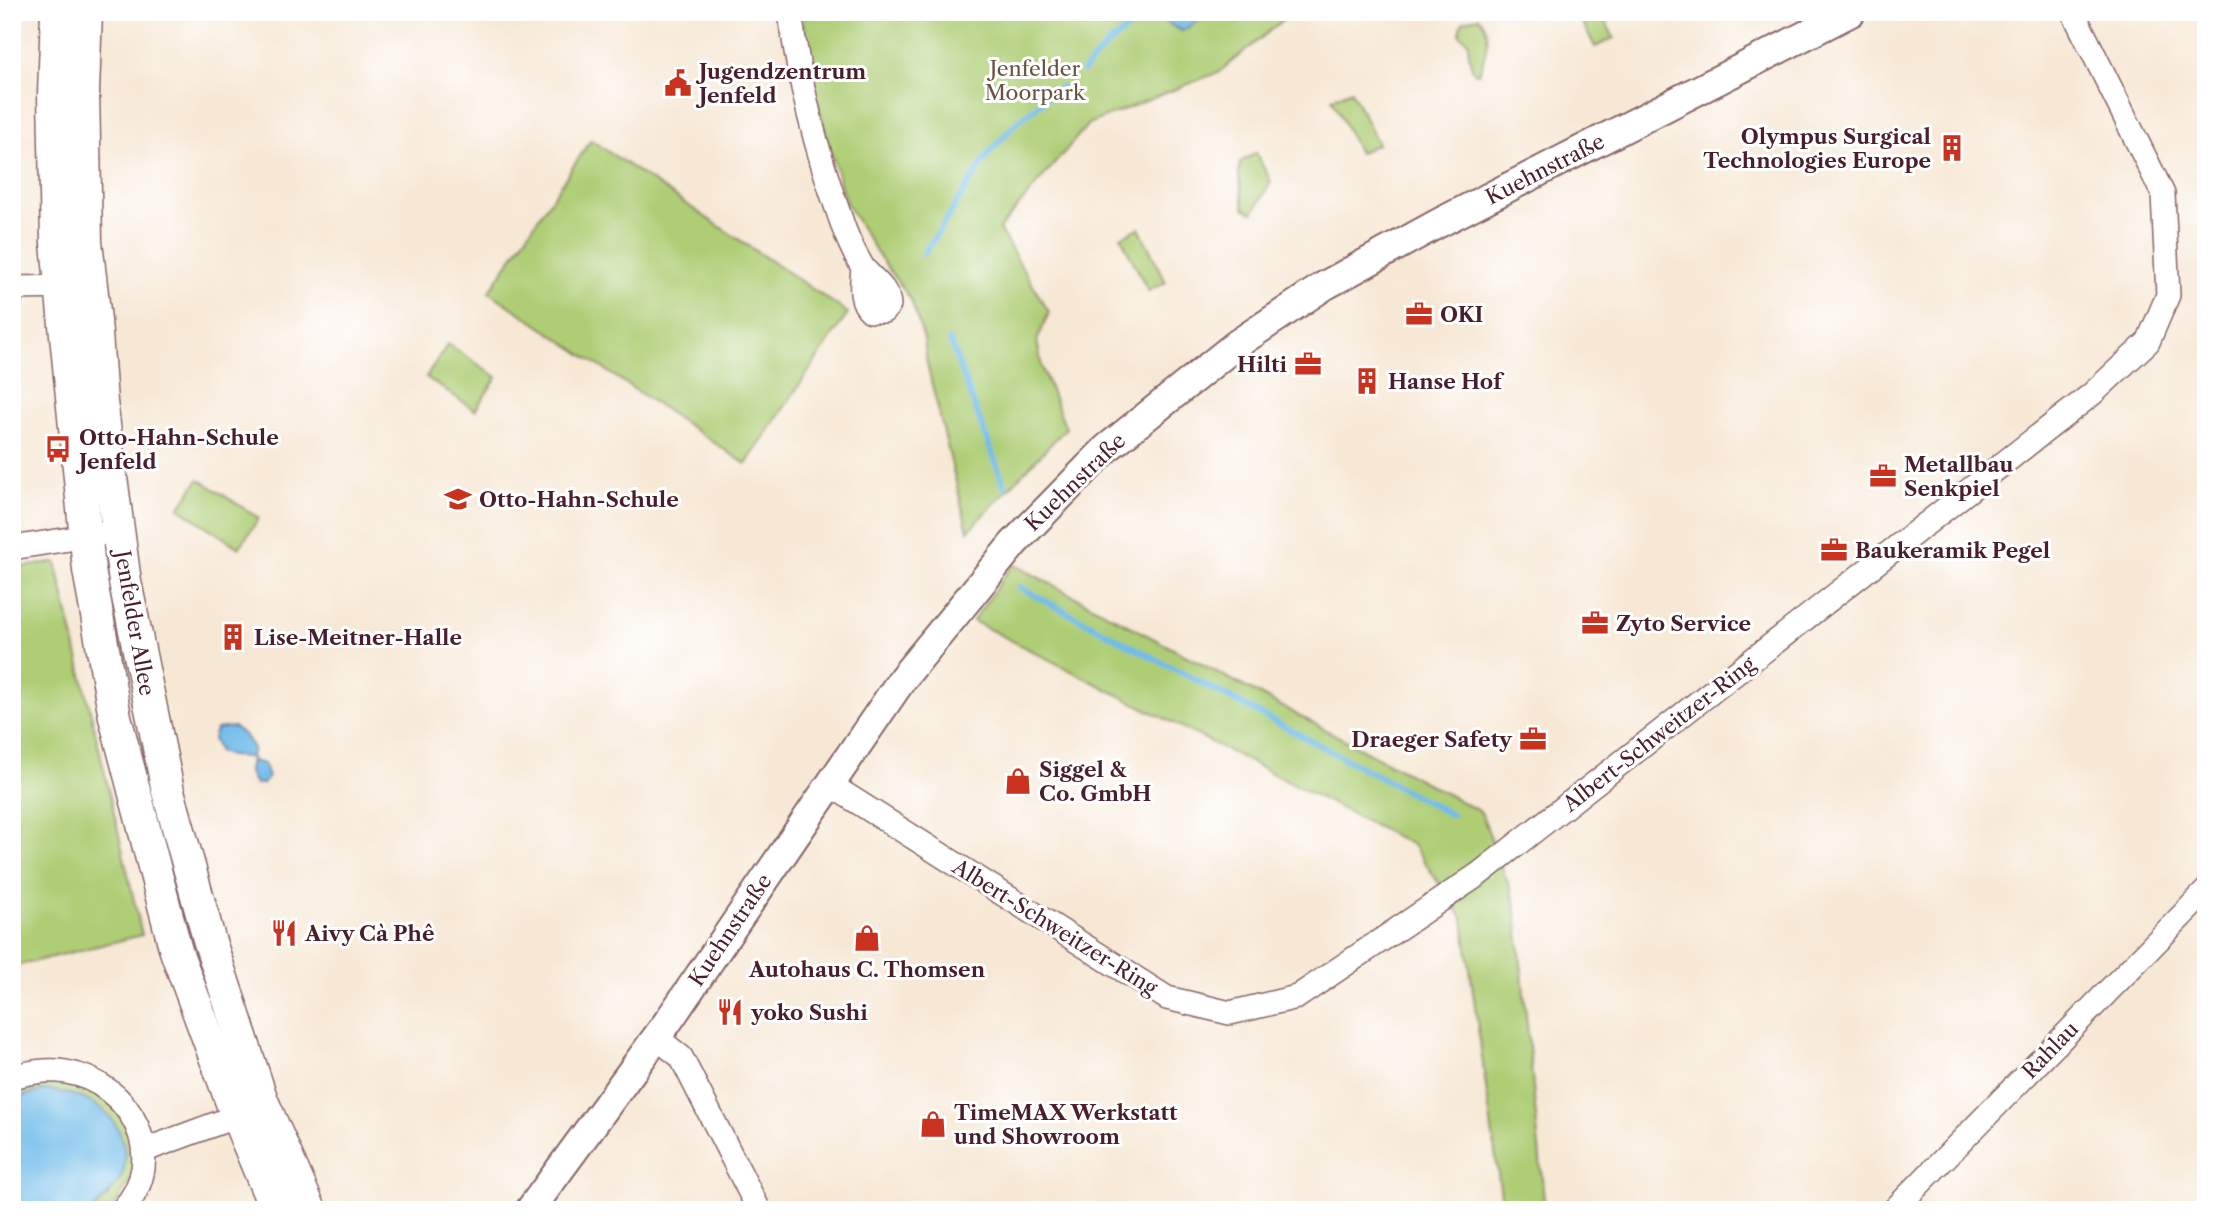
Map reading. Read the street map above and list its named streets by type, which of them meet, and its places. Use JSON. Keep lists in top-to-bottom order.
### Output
{
  "streets": {
    "main road": ["Jenfelder Allee"],
    "street": ["Kuehnstraße", "Albert-Schweitzer-Ring", "Rahlau"]
  },
  "crossings": [
    ["Kuehnstraße", "Albert-Schweitzer-Ring"]
  ],
  "parks": ["Jenfelder Moorpark"],
  "places": {
    "public building": ["Jugendzentrum Jenfeld"],
    "building": ["Olympus Surgical Technologies Europe", "Hanse Hof", "Lise-Meitner-Halle"],
    "office": [
      "OKI",
      "Hilti",
      "Metallbau Senkpiel",
      "Baukeramik Pegel",
      "Zyto Service",
      "Draeger Safety"
    ],
    "bus stop": ["Otto-Hahn-Schule Jenfeld"],
    "school or university": ["Otto-Hahn-Schule"],
    "shop": ["Siggel & Co. GmbH", "Autohaus C. Thomsen", "TimeMAX Werkstatt und Showroom"],
    "restaurant": ["Aivy Cà Phê", "yoko Sushi"]
  }
}
